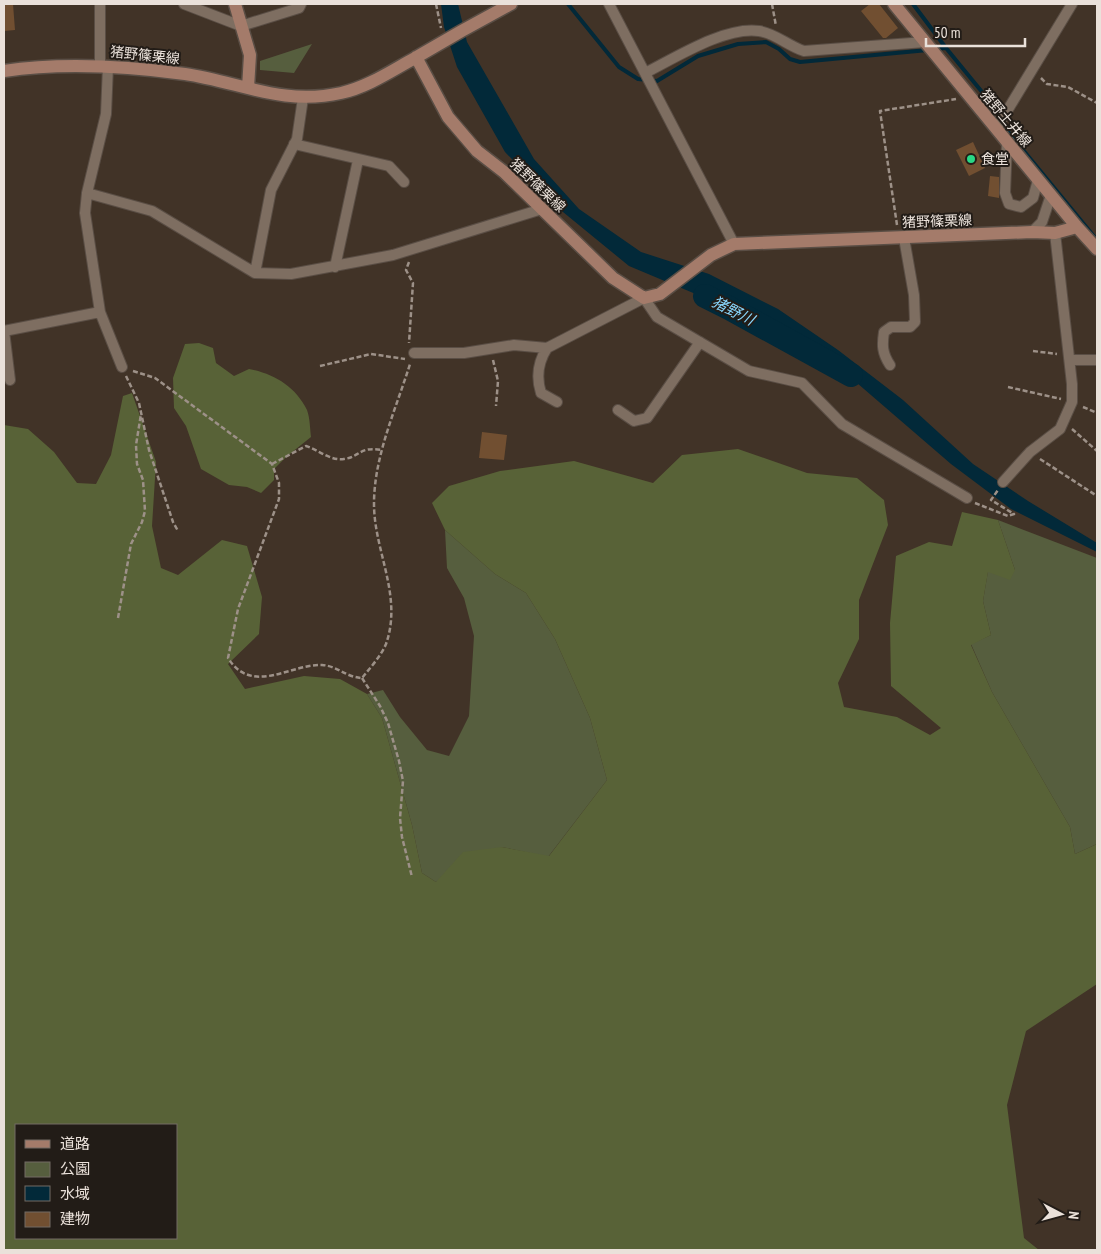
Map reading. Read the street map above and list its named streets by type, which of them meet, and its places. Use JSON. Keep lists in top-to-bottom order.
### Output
{
  "streets": {
    "main road": ["猪野篠栗線", "猪野土井線"]
  },
  "crossings": [
    ["猪野篠栗線", "猪野土井線"]
  ],
  "water": ["猪野川"],
  "places": ["食堂"],
  "legend": [
    "道路",
    "公園",
    "水域",
    "建物"
  ],
  "scale_bar": "50 m",
  "north": "right"
}
